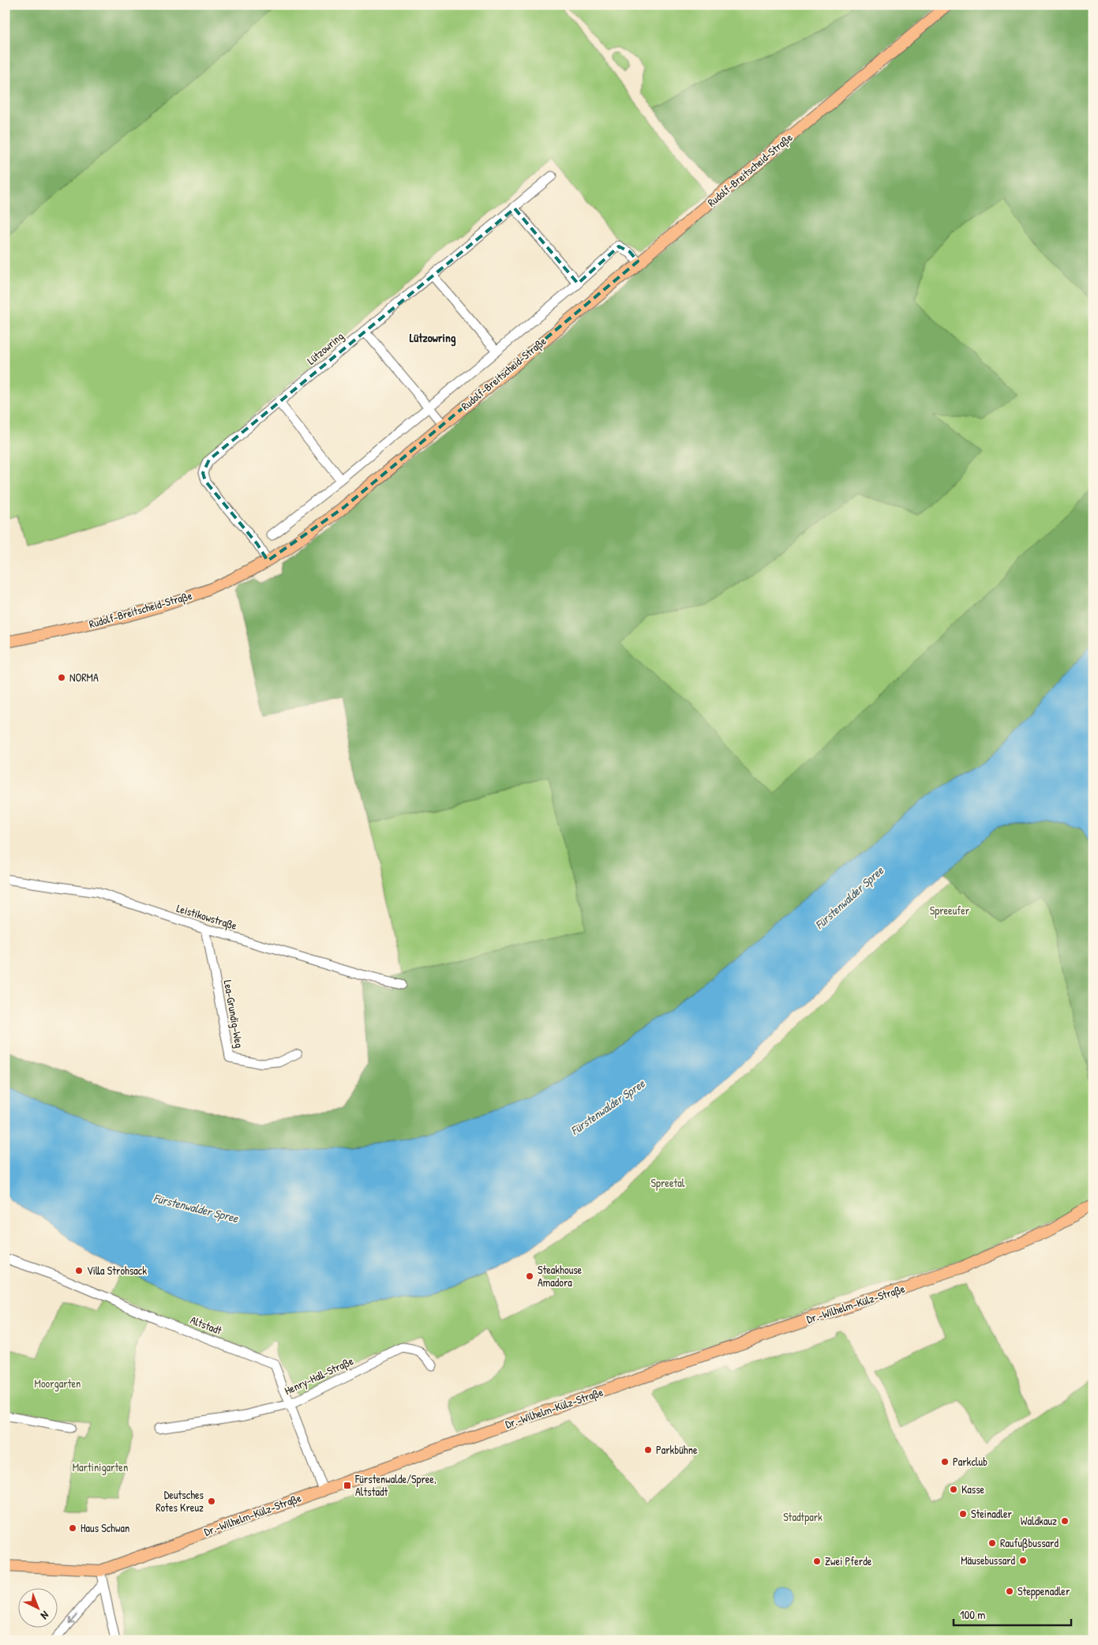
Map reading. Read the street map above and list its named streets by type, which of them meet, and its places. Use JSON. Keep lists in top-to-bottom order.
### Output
{
  "streets": {
    "main road": ["Rudolf-Breitscheid-Straße", "Dr.-Wilhelm-Külz-Straße"],
    "street": [
      "Lützowring",
      "Leistikowstraße",
      "Lea-Grundig-Weg",
      "Altstadt",
      "Henry-Hall-Straße"
    ]
  },
  "crossings": [
    ["Rudolf-Breitscheid-Straße", "Lützowring"],
    ["Leistikowstraße", "Lea-Grundig-Weg"],
    ["Dr.-Wilhelm-Külz-Straße", "Altstadt"],
    ["Altstadt", "Henry-Hall-Straße"]
  ],
  "districts": ["Lützowring"],
  "water": ["Fürstenwalder Spree"],
  "parks": [
    "Spreeufer",
    "Spreetal",
    "Moorgarten",
    "Martinigarten",
    "Stadtpark"
  ],
  "places": {
    "other": [
      "NORMA",
      "Villa Strohsack",
      "Steakhouse Amadora",
      "Parkbühne",
      "Parkclub",
      "Kasse",
      "Deutsches Rotes Kreuz",
      "Steinadler",
      "Waldkauz",
      "Haus Schwan",
      "Raufußbussard",
      "Mäusebussard",
      "Zwei Pferde",
      "Steppenadler"
    ],
    "transit": ["Fürstenwalde/Spree, Altstadt"]
  },
  "scale_bar": "100 m",
  "north": "bottom right"
}
